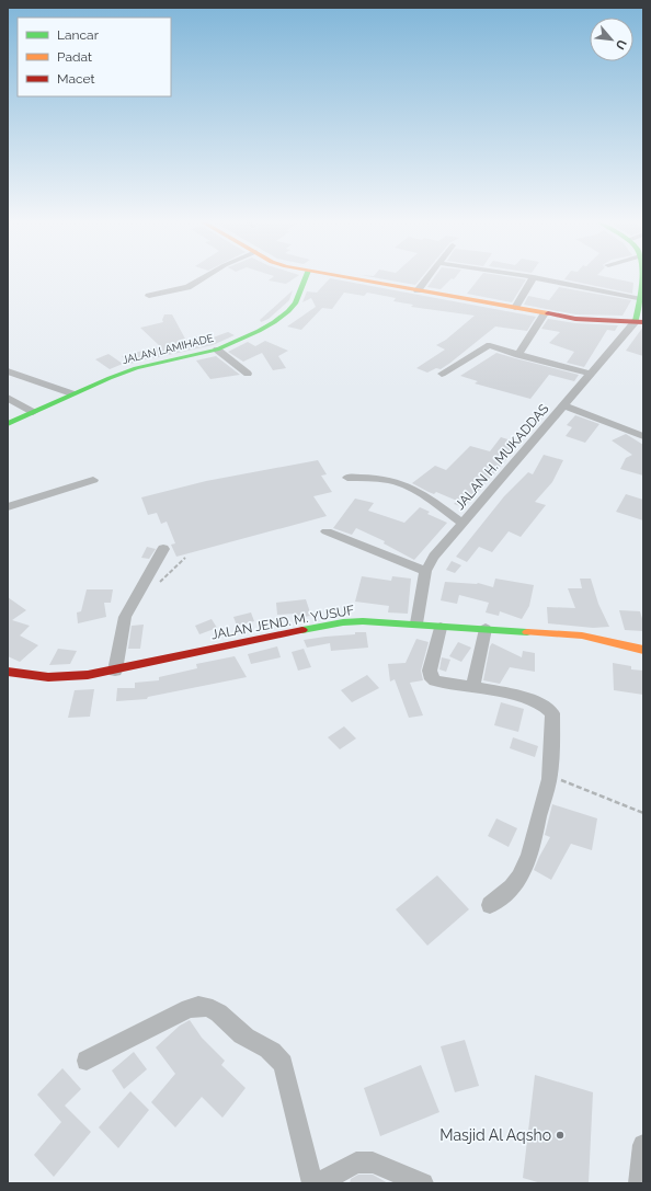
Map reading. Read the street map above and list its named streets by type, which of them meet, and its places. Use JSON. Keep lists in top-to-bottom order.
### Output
{
  "streets": {
    "main road": ["JALAN LAMIHADE", "JALAN JEND. M. YUSUF"],
    "street": ["JALAN H. MUKADDAS"]
  },
  "crossings": [
    ["JALAN H. MUKADDAS", "JALAN JEND. M. YUSUF"]
  ],
  "places": ["Masjid Al Aqsho"],
  "legend": ["Lancar", "Padat", "Macet"],
  "north": "bottom right"
}
